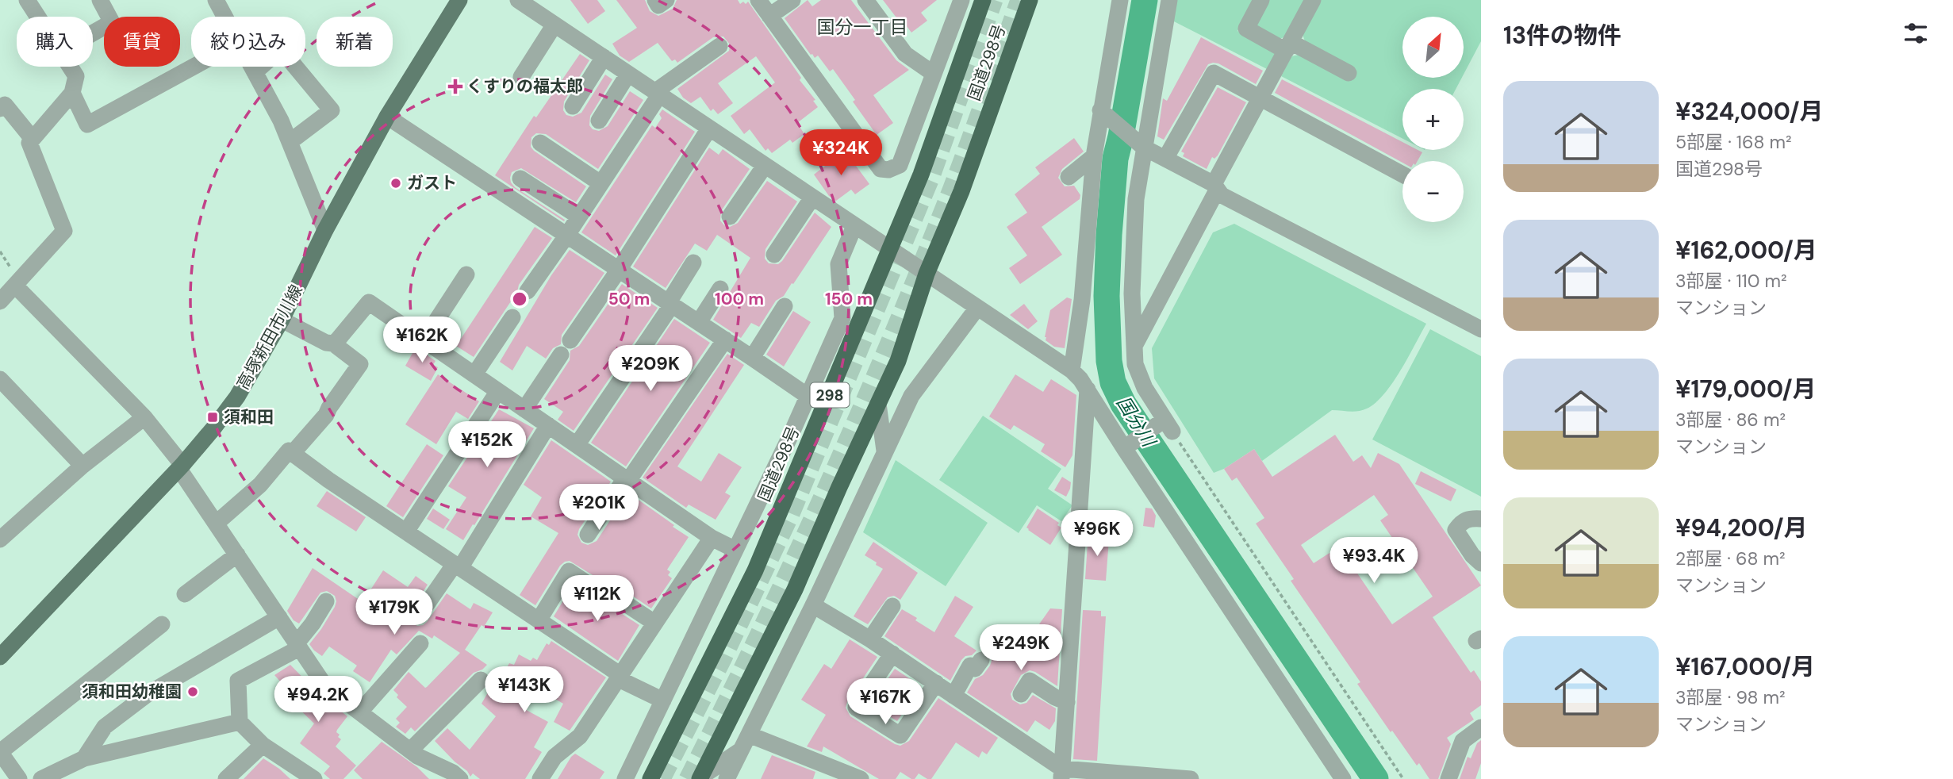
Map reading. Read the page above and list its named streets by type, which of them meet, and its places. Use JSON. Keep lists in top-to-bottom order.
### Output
{
  "streets": {
    "highway": ["国道298号", "298"],
    "main road": ["高塚新田市川線"]
  },
  "districts": ["国分一丁目"],
  "water": ["国分川"],
  "places": {
    "health": ["くすりの福太郎"],
    "other": ["ガスト", "須和田幼稚園"],
    "transit": ["須和田"]
  },
  "north": "top right",
  "page": {
    "heading": "13件の物件",
    "map_buttons": ["+", "−"],
    "chip": [
      "購入",
      "賃貸",
      "絞り込み",
      "新着"
    ],
    "list": [
      {
        "name": "¥324,000/月",
        "note": "5部屋 · 168 m² · 国道298号"
      },
      {
        "name": "¥162,000/月",
        "note": "3部屋 · 110 m² · マンション"
      },
      {
        "name": "¥179,000/月",
        "note": "3部屋 · 86 m² · マンション"
      },
      {
        "name": "¥94,200/月",
        "note": "2部屋 · 68 m² · マンション"
      },
      {
        "name": "¥167,000/月",
        "note": "3部屋 · 98 m² · マンション"
      }
    ],
    "price": [
      "¥324K",
      "¥162K",
      "¥209K",
      "¥152K",
      "¥201K",
      "¥96K",
      "¥93.4K",
      "¥112K",
      "¥179K",
      "¥249K",
      "¥143K",
      "¥94.2K",
      "¥167K"
    ]
  },
  "rings": ["50 m", "100 m", "150 m"]
}
